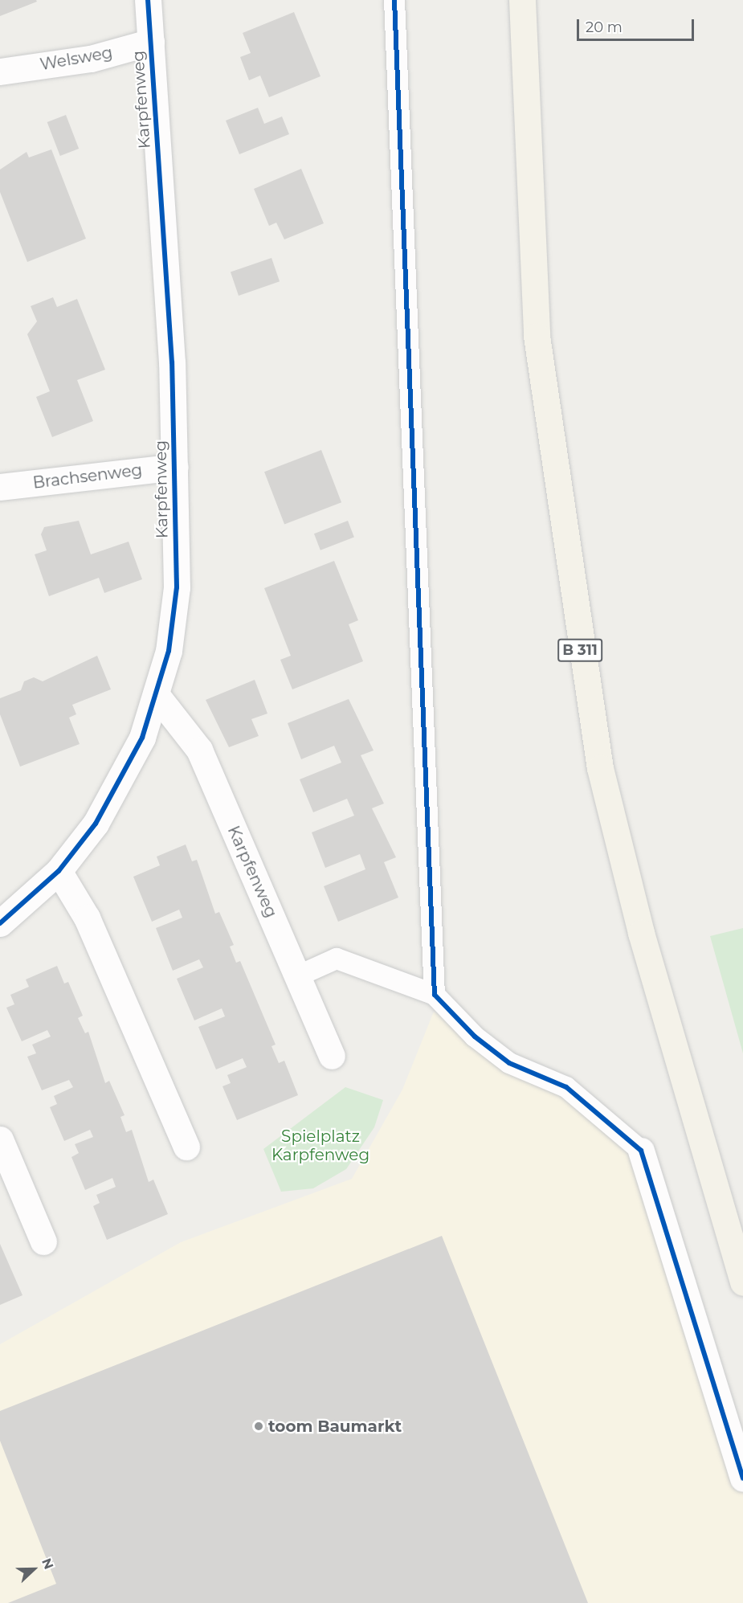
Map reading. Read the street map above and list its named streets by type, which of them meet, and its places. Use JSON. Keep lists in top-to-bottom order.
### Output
{
  "streets": {
    "main road": ["B 311"],
    "street": ["Welsweg", "Karpfenweg", "Brachsenweg"]
  },
  "crossings": [
    ["Welsweg", "Karpfenweg"],
    ["Karpfenweg", "Brachsenweg"]
  ],
  "parks": ["Spielplatz Karpfenweg"],
  "places": ["toom Baumarkt"],
  "scale_bar": "20 m",
  "north": "right"
}
